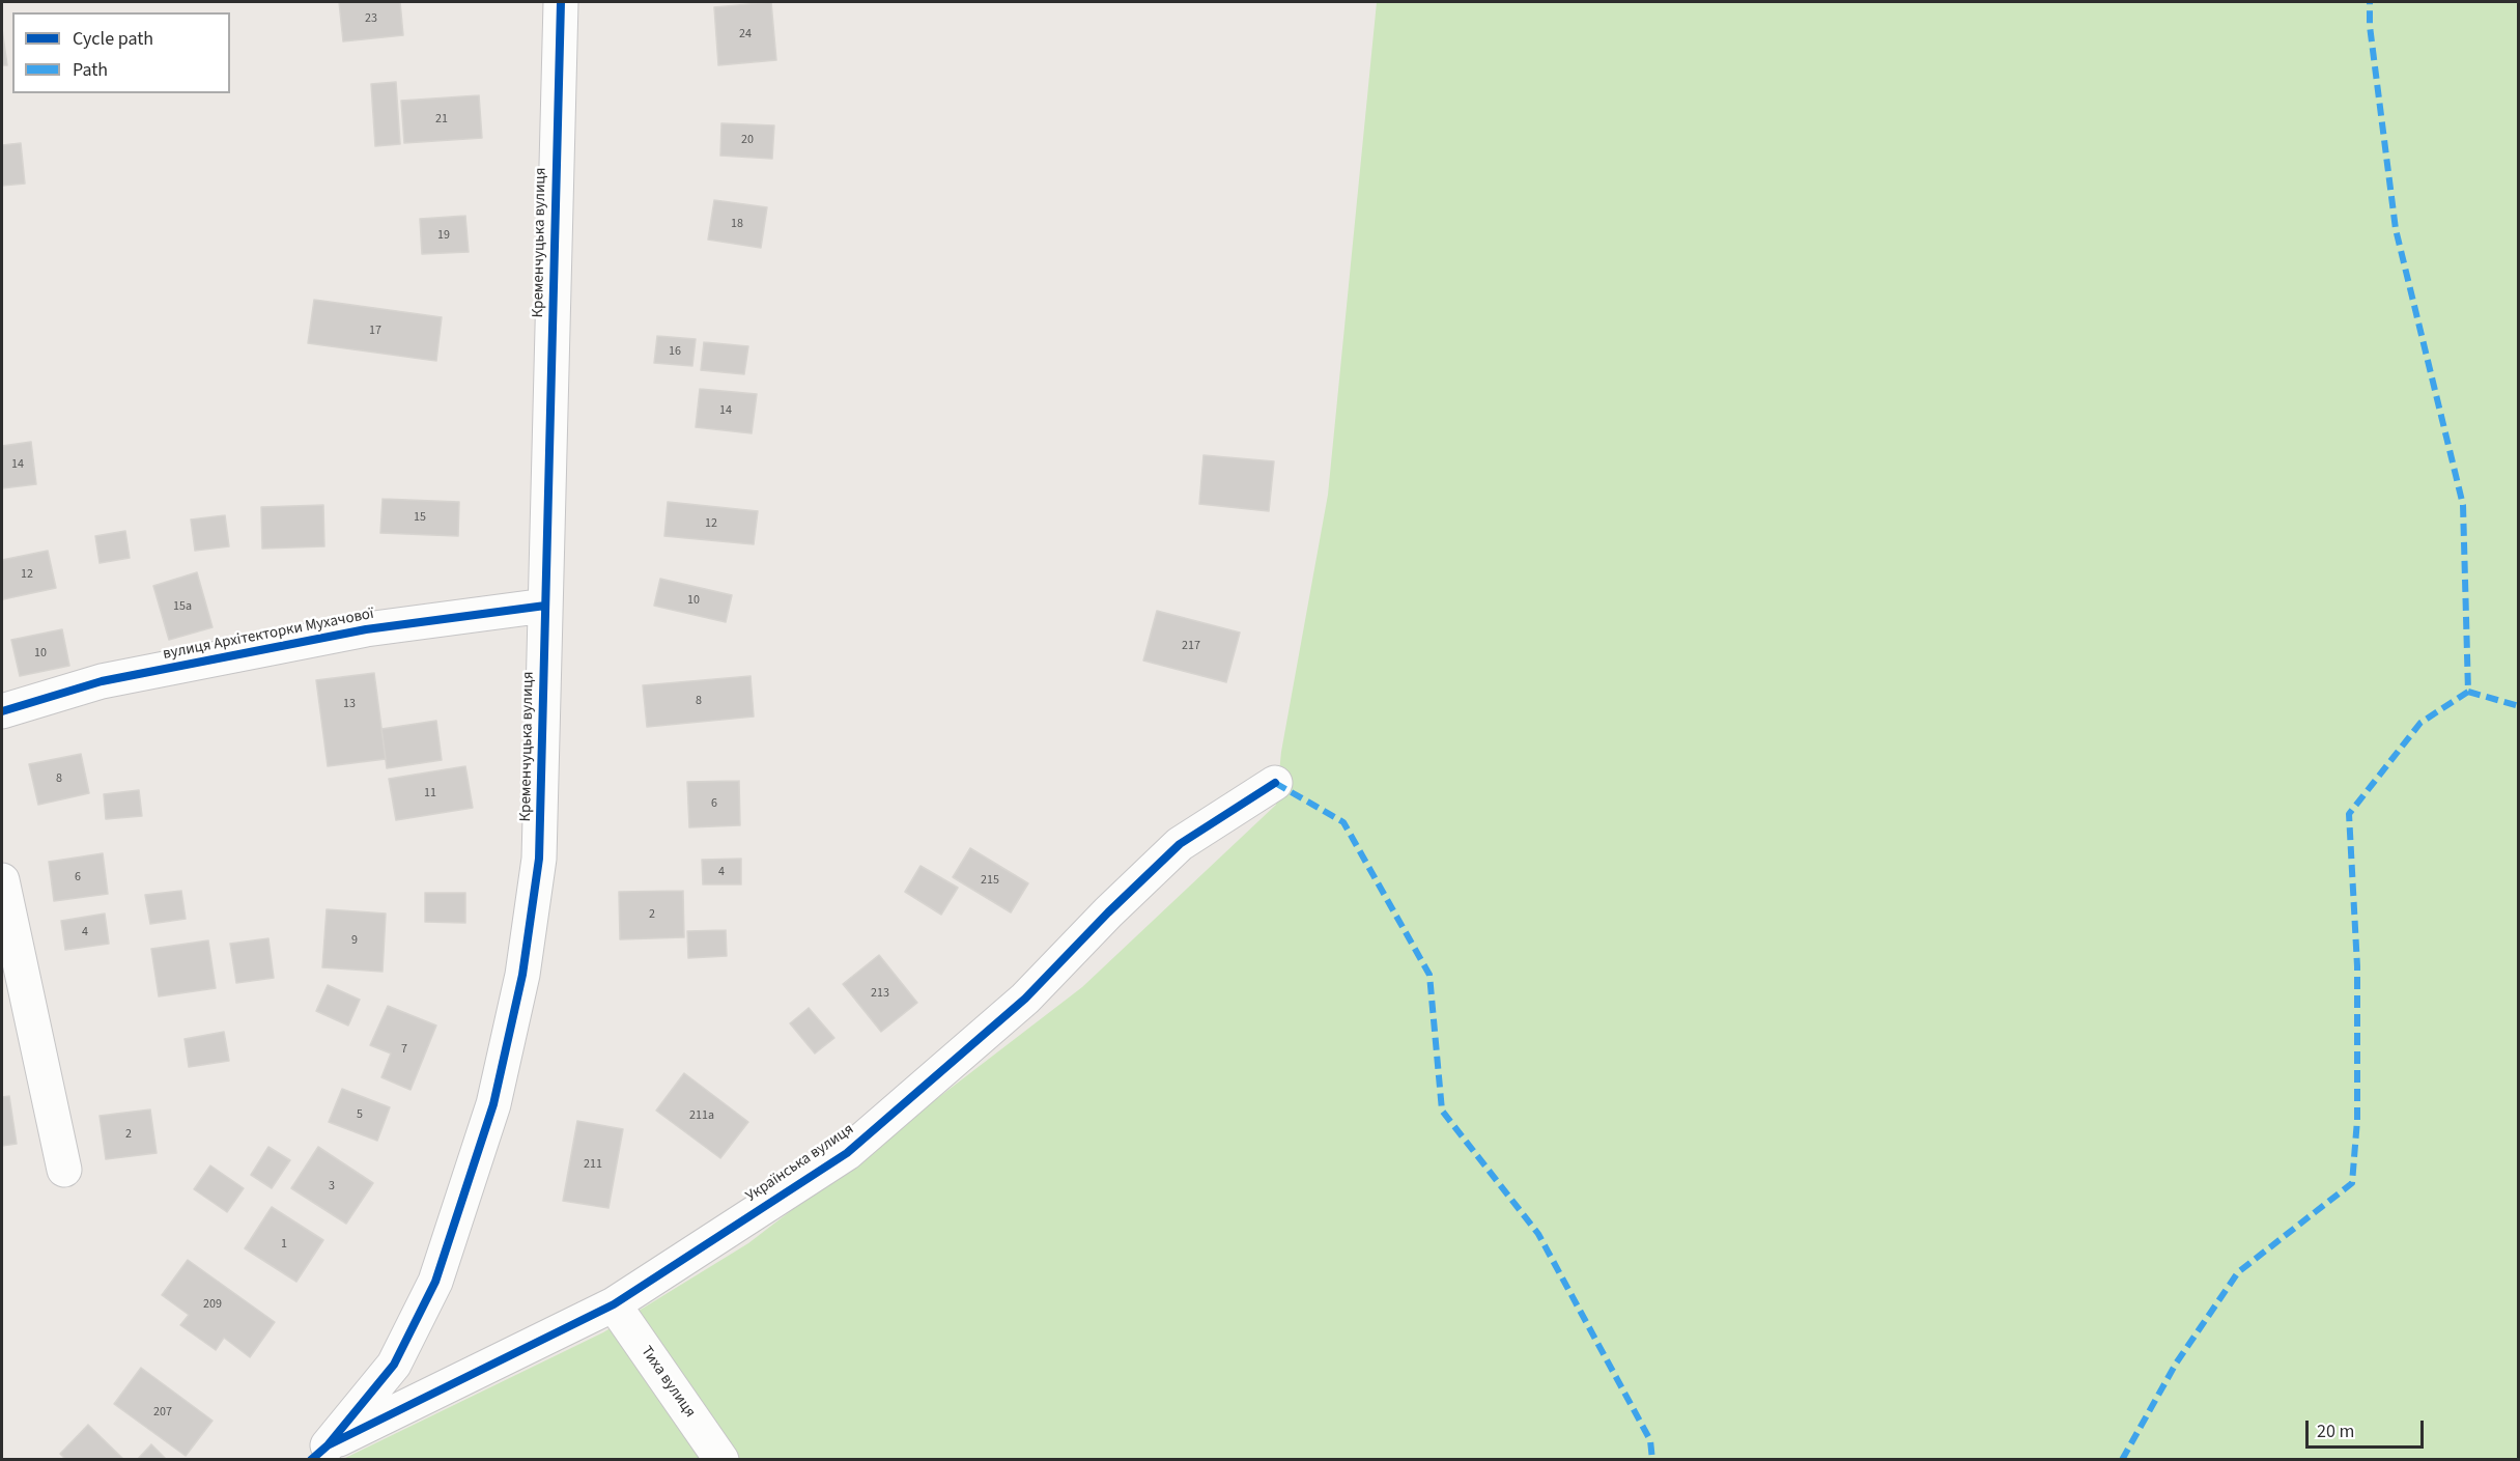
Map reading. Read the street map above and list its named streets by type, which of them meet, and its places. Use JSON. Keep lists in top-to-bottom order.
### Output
{
  "streets": {
    "street": [
      "Кременчуцька вулиця",
      "вулиця Архітекторки Мухачової",
      "Українська вулиця",
      "Тиха вулиця"
    ]
  },
  "crossings": [
    ["Кременчуцька вулиця", "вулиця Архітекторки Мухачової"],
    ["Кременчуцька вулиця", "Українська вулиця"],
    ["Українська вулиця", "Тиха вулиця"]
  ],
  "house_numbers": [
    "23",
    "24",
    "21",
    "20",
    "18",
    "19",
    "17",
    "16",
    "14",
    "14",
    "15",
    "12",
    "12",
    "10",
    "15а",
    "217",
    "10",
    "8",
    "13",
    "8",
    "11",
    "6",
    "4",
    "6",
    "215",
    "2",
    "4",
    "9",
    "213",
    "7",
    "5",
    "211а",
    "2",
    "211",
    "3",
    "1",
    "209",
    "207"
  ],
  "legend": ["Cycle path", "Path"],
  "scale_bar": "20 m"
}
